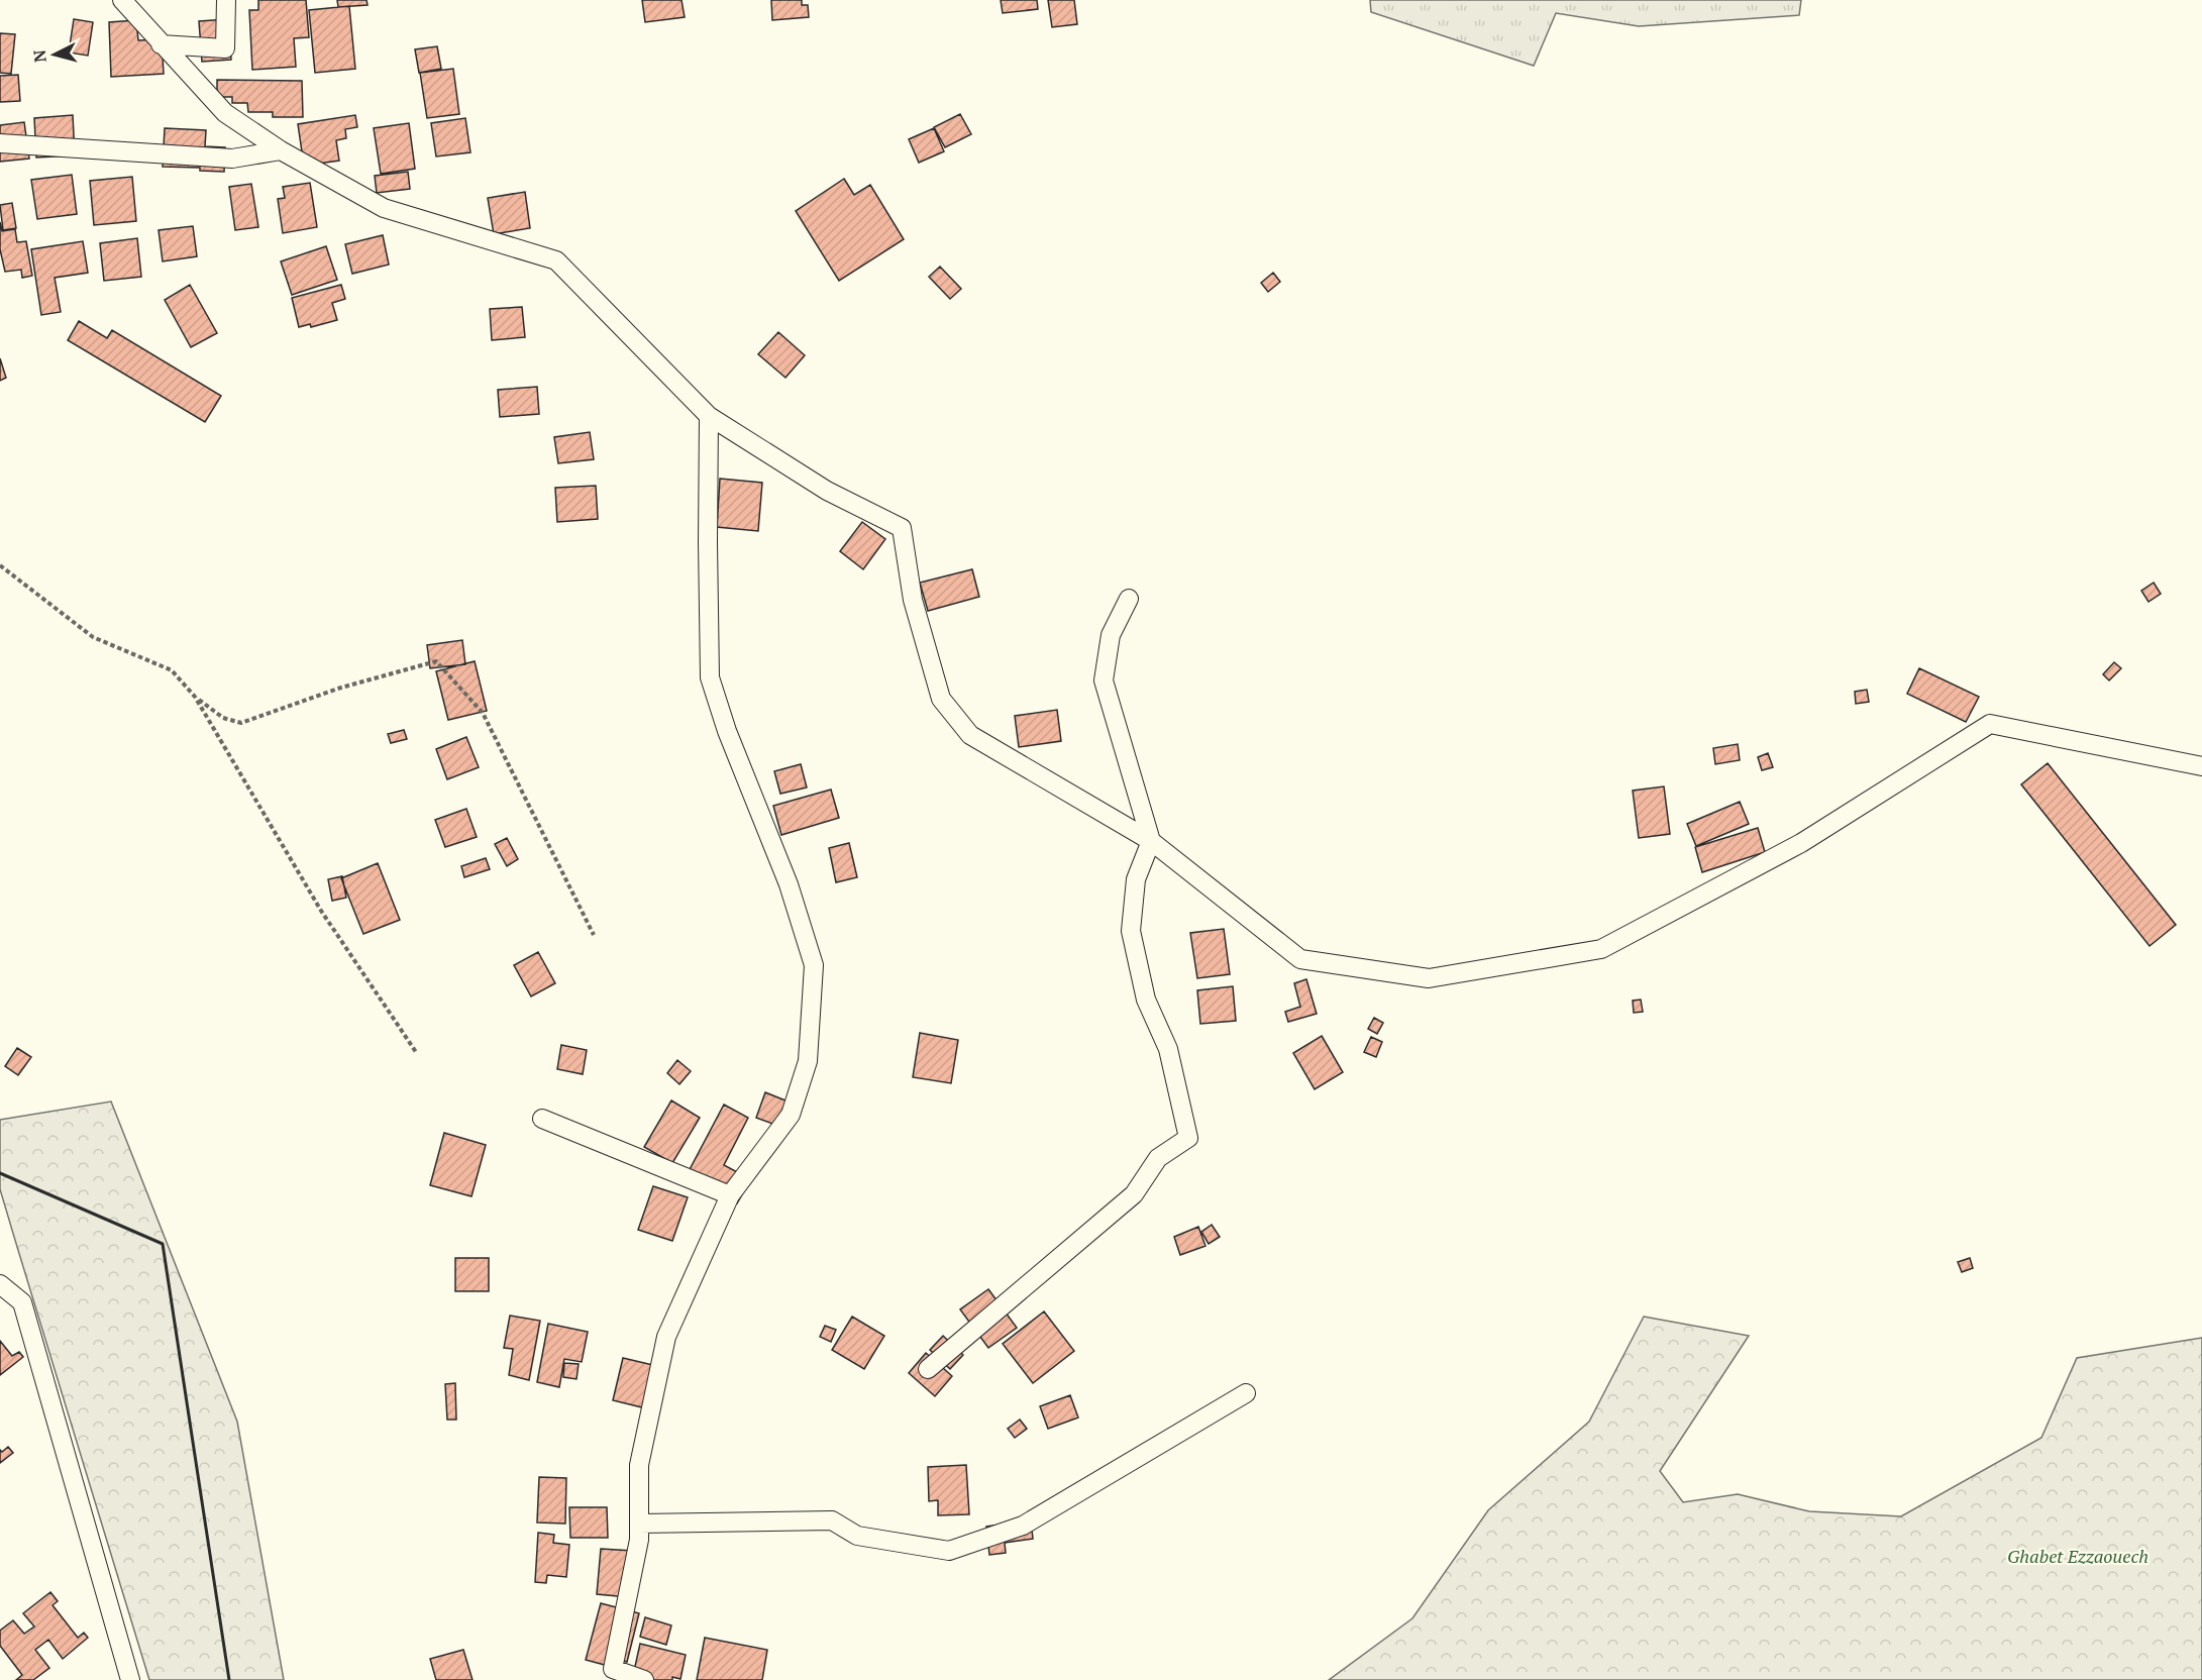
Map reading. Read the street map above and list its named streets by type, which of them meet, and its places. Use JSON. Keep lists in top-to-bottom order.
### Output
{
  "parks": ["Ghabet Ezzaouech"],
  "north": "left"
}
